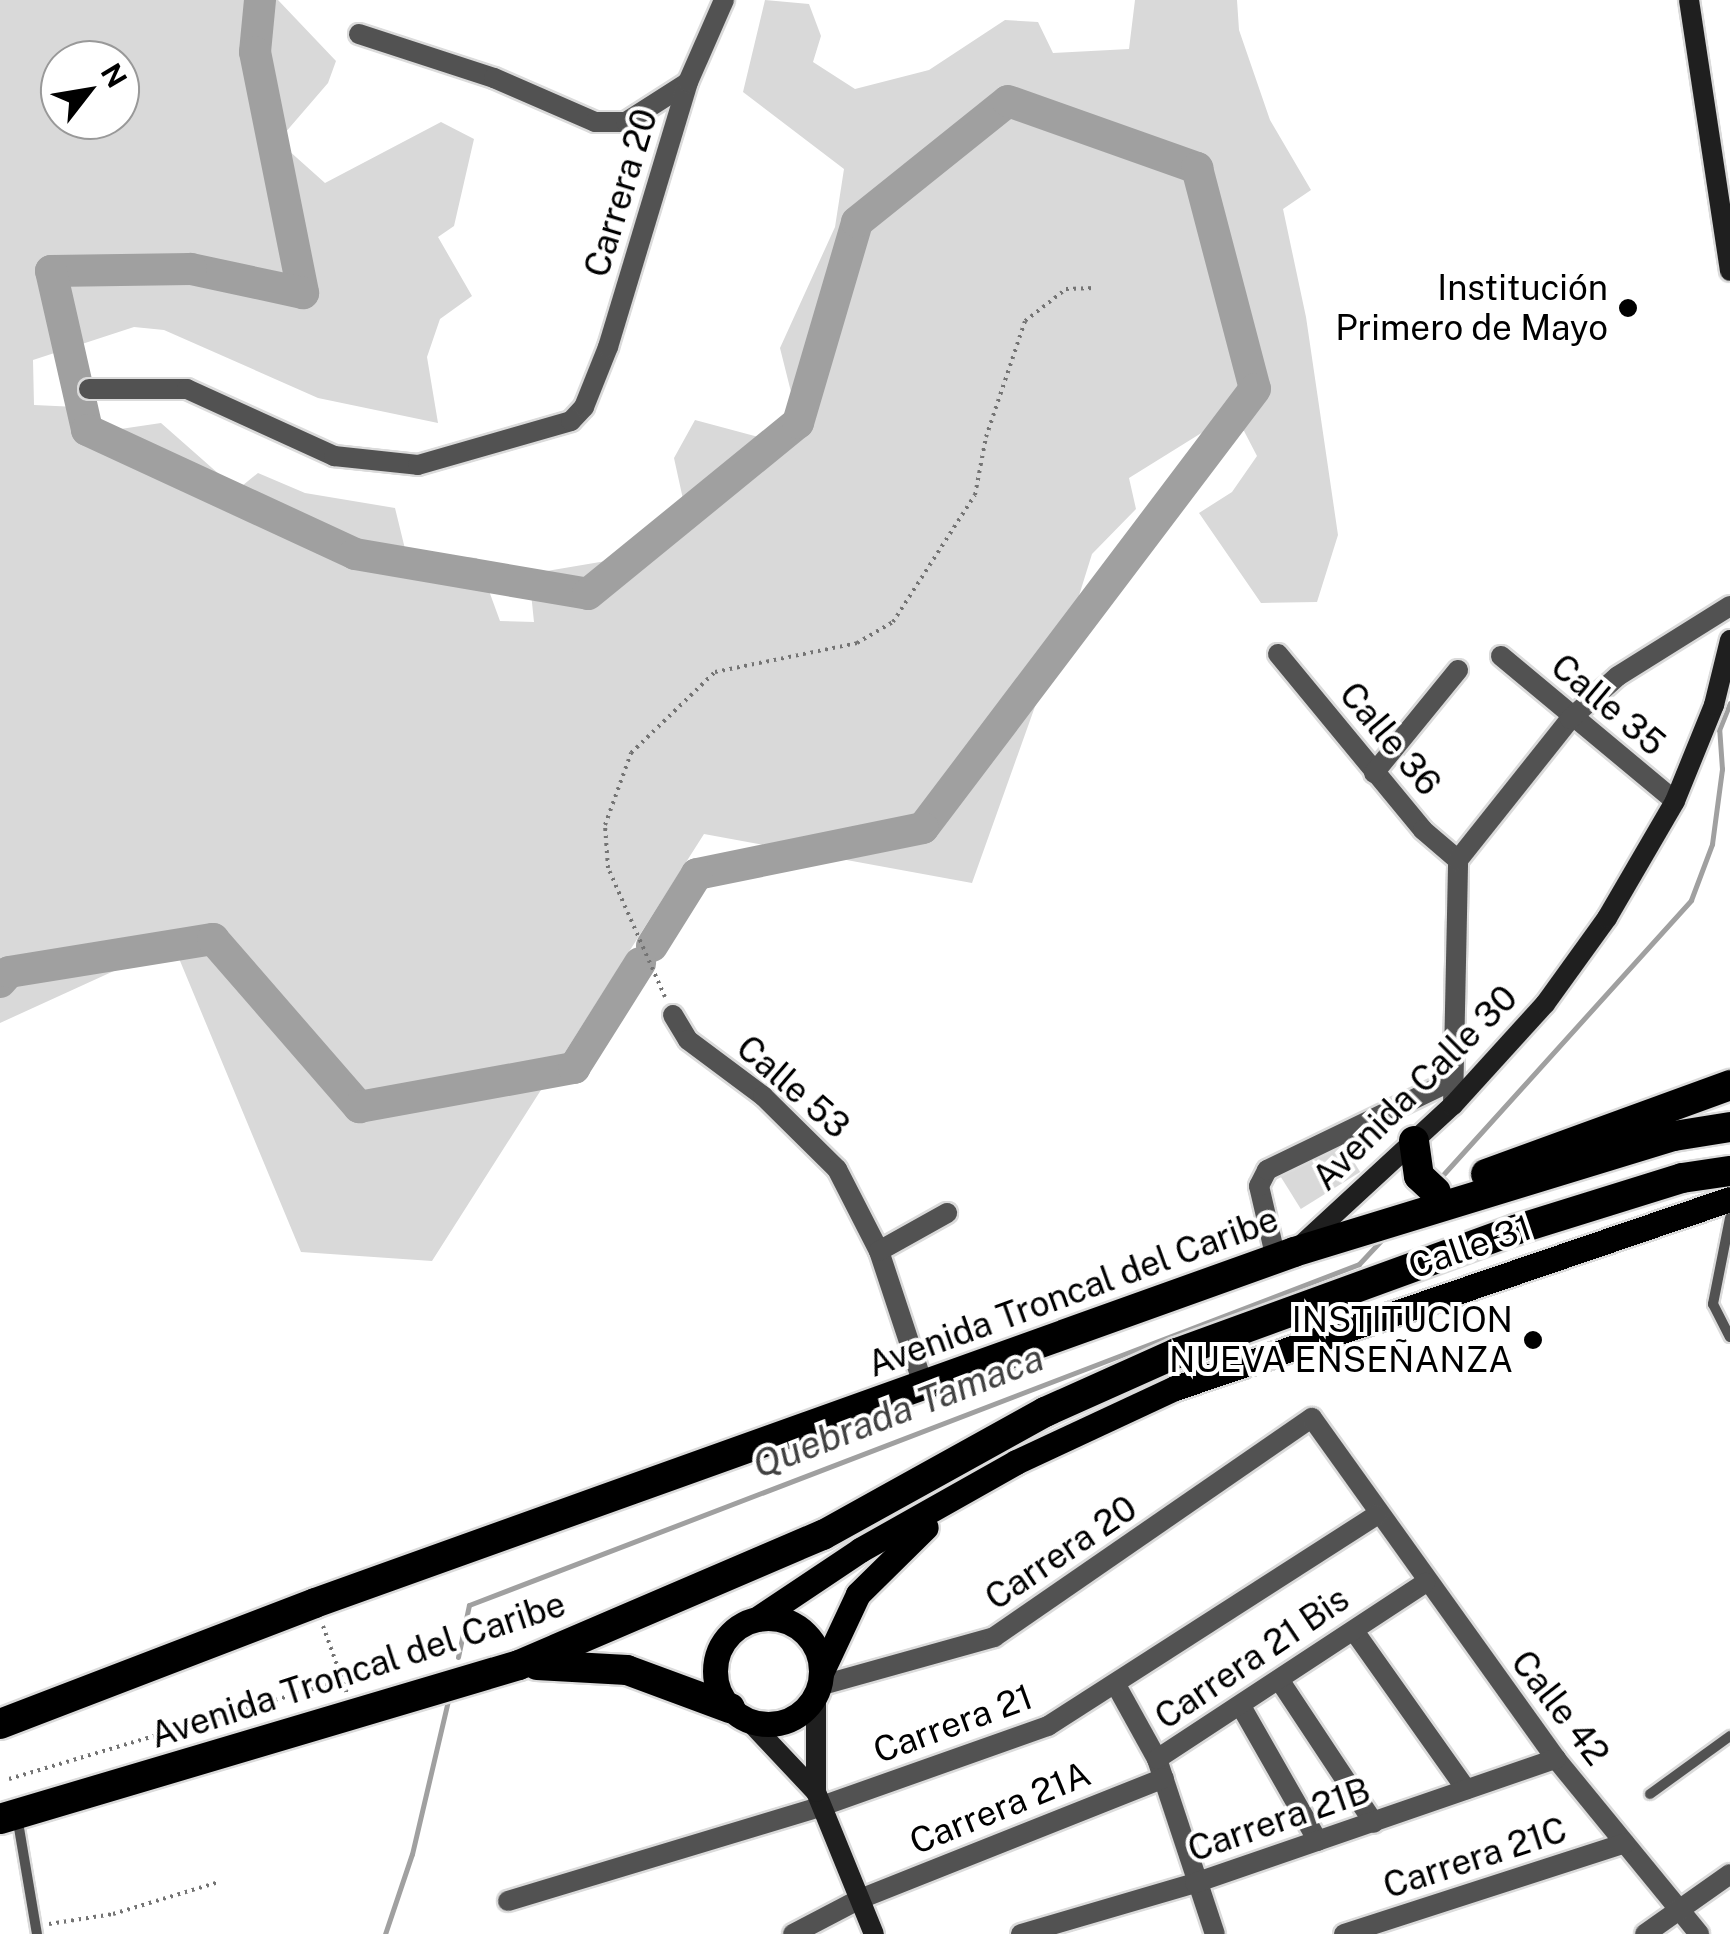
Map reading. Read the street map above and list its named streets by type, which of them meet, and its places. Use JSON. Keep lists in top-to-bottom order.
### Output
{
  "streets": {
    "highway": ["Avenida Troncal del Caribe"],
    "main road": ["Avenida Calle 30", "Calle 31"],
    "street": [
      "Carrera 20",
      "Calle 35",
      "Calle 36",
      "Calle 53",
      "Carrera 21 Bis",
      "Calle 42",
      "Carrera 21",
      "Carrera 21A",
      "Carrera 21B",
      "Carrera 21C"
    ]
  },
  "crossings": [
    ["Carrera 20", "Calle 42"],
    ["Calle 35", "Avenida Calle 30"],
    ["Calle 53", "Avenida Troncal del Caribe"],
    ["Avenida Calle 30", "Avenida Troncal del Caribe"],
    ["Carrera 21 Bis", "Calle 42"],
    ["Carrera 21 Bis", "Carrera 21A"],
    ["Calle 42", "Carrera 21"],
    ["Calle 42", "Carrera 21B"],
    ["Calle 42", "Carrera 21C"]
  ],
  "water": ["Quebrada Tamaca"],
  "places": ["Institución Primero de Mayo", "INSTITUCION NUEVA ENSEÑANZA"],
  "north": "top right"
}
